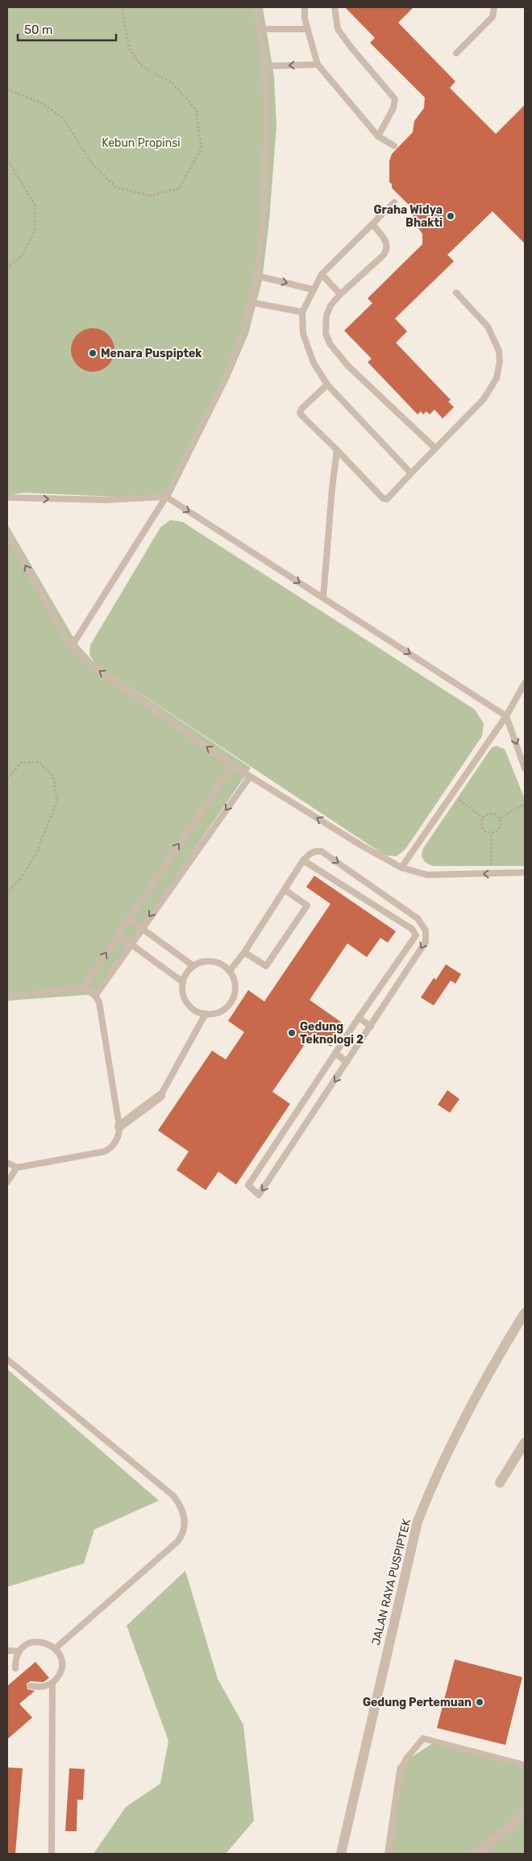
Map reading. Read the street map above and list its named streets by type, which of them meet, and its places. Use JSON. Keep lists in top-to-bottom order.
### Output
{
  "streets": {
    "street": ["JALAN RAYA PUSPIPTEK"]
  },
  "parks": ["Kebun Propinsi"],
  "places": [
    "Graha Widya Bhakti",
    "Menara Puspiptek",
    "Gedung Teknologi 2",
    "Gedung Pertemuan"
  ],
  "scale_bar": "50 m"
}
